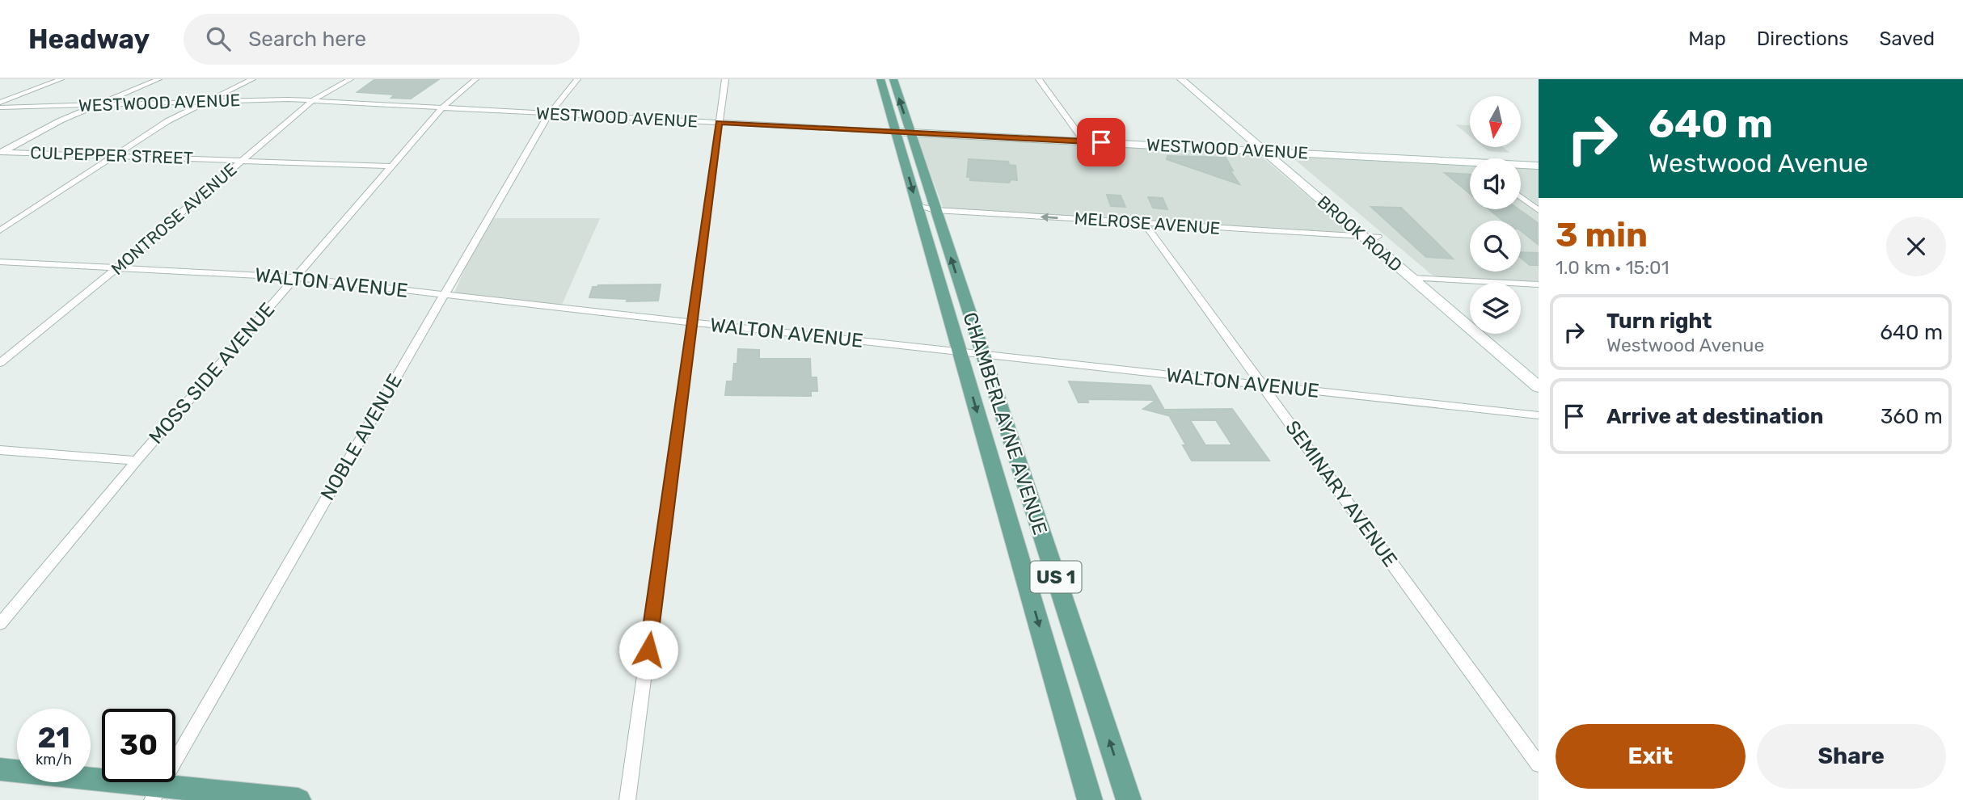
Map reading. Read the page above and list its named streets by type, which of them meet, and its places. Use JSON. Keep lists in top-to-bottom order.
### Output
{
  "streets": {
    "main road": [
      "WESTWOOD AVENUE",
      "BROOK ROAD",
      "CHAMBERLAYNE AVENUE",
      "US 1"
    ],
    "street": [
      "CULPEPPER STREET",
      "MONTROSE AVENUE",
      "MELROSE AVENUE",
      "WALTON AVENUE",
      "MOSS SIDE AVENUE",
      "NOBLE AVENUE",
      "SEMINARY AVENUE"
    ]
  },
  "crossings": [
    ["WESTWOOD AVENUE", "MONTROSE AVENUE"],
    ["WESTWOOD AVENUE", "BROOK ROAD"],
    ["WESTWOOD AVENUE", "MOSS SIDE AVENUE"],
    ["WESTWOOD AVENUE", "CHAMBERLAYNE AVENUE"],
    ["WESTWOOD AVENUE", "NOBLE AVENUE"],
    ["CULPEPPER STREET", "MONTROSE AVENUE"],
    ["CULPEPPER STREET", "MOSS SIDE AVENUE"],
    ["MONTROSE AVENUE", "WALTON AVENUE"],
    ["MELROSE AVENUE", "BROOK ROAD"],
    ["MELROSE AVENUE", "CHAMBERLAYNE AVENUE"],
    ["MELROSE AVENUE", "SEMINARY AVENUE"],
    ["WALTON AVENUE", "MOSS SIDE AVENUE"],
    ["WALTON AVENUE", "CHAMBERLAYNE AVENUE"],
    ["WALTON AVENUE", "NOBLE AVENUE"],
    ["WALTON AVENUE", "SEMINARY AVENUE"]
  ],
  "one_way": ["MELROSE AVENUE"],
  "north": "bottom",
  "page": {
    "header": "Headway",
    "search": "Search here",
    "nav": ["Map", "Directions", "Saved"],
    "turn": ["640 m", "Westwood Avenue"],
    "heading": ["3 min", "1.0 km · 15:01"],
    "list": [
      {
        "name": "Turn right",
        "note": "Westwood Avenue",
        "value": "640 m"
      },
      {
        "name": "Arrive at destination",
        "value": "360 m"
      }
    ],
    "speed": "21 km/h",
    "limit": "30",
    "buttons": ["Exit", "Share"]
  }
}
